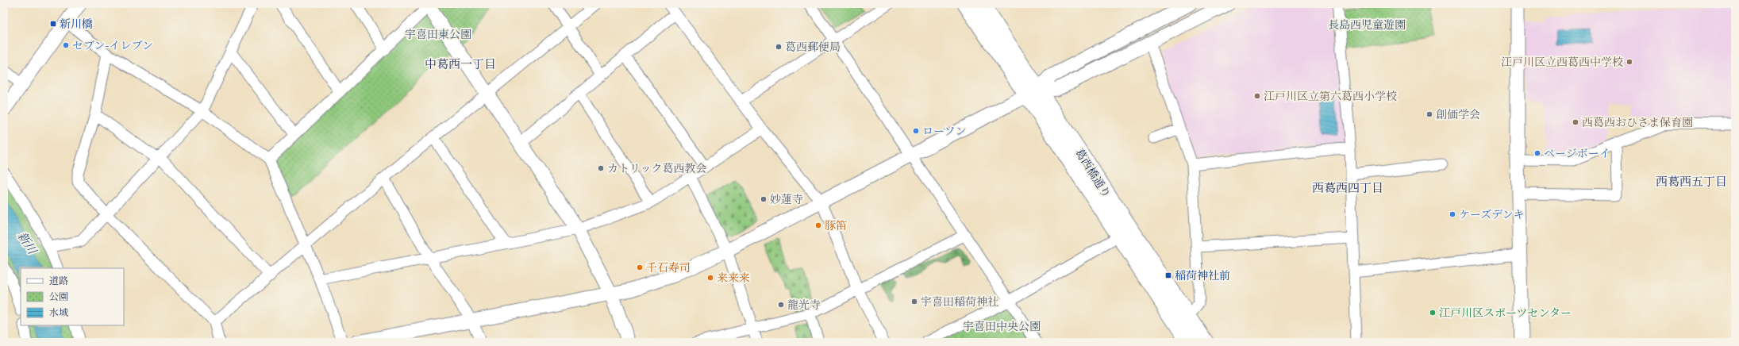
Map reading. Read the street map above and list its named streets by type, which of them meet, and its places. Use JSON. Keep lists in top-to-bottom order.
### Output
{
  "streets": {
    "main road": ["葛西橋通り"]
  },
  "districts": ["中葛西一丁目", "西葛西五丁目", "西葛西四丁目"],
  "water": ["新川"],
  "parks": ["長島西児童遊園", "宇喜田東公園", "宇喜田中央公園"],
  "places": {
    "transit": ["新川橋", "稲荷神社前"],
    "other": [
      "セブン-イレブン",
      "葛西郵便局",
      "江戸川区立西葛西中学校",
      "江戸川区立第六葛西小学校",
      "創価学会",
      "西葛西おひさま保育園",
      "ローソン",
      "ページボーイ",
      "カトリック葛西教会",
      "妙蓮寺",
      "ケーズデンキ",
      "豚笛",
      "千石寿司",
      "来来来",
      "宇喜田稲荷神社",
      "龍光寺",
      "江戸川区スポーツセンター"
    ]
  },
  "legend": ["道路", "公園", "水域"]
}
